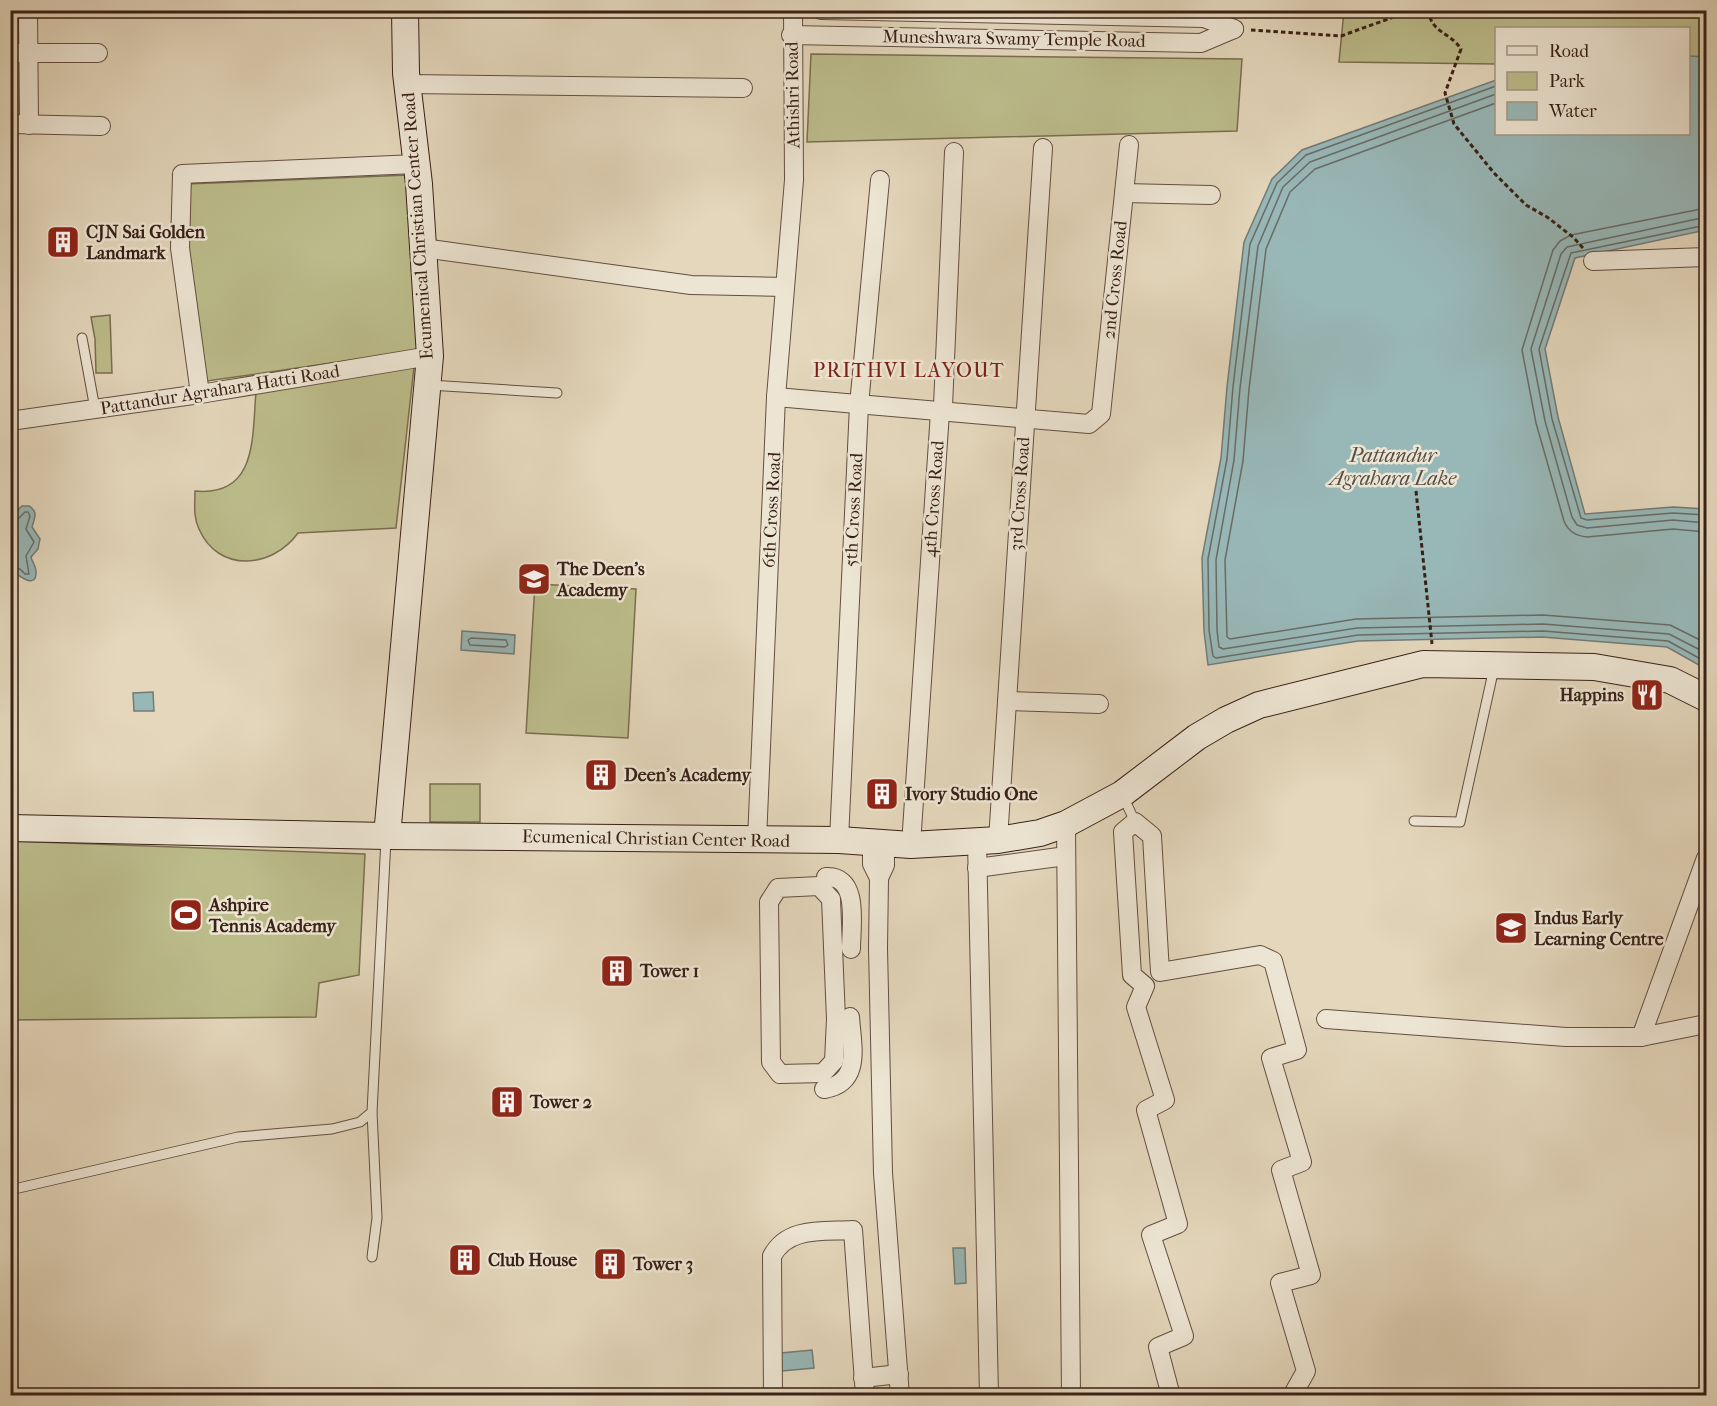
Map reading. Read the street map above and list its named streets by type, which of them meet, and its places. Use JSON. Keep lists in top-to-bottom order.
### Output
{
  "streets": {
    "street": [
      "Muneshwara Swamy Temple Road",
      "Athishri Road",
      "Ecumenical Christian Center Road",
      "2nd Cross Road",
      "Pattandur Agrahara Hatti Road",
      "3rd Cross Road",
      "4th Cross Road",
      "6th Cross Road",
      "5th Cross Road"
    ]
  },
  "crossings": [
    ["Muneshwara Swamy Temple Road", "Athishri Road"],
    ["Athishri Road", "6th Cross Road"],
    ["Ecumenical Christian Center Road", "Pattandur Agrahara Hatti Road"],
    ["Ecumenical Christian Center Road", "3rd Cross Road"],
    ["Ecumenical Christian Center Road", "4th Cross Road"],
    ["Ecumenical Christian Center Road", "6th Cross Road"],
    ["Ecumenical Christian Center Road", "5th Cross Road"],
    ["2nd Cross Road", "3rd Cross Road"]
  ],
  "districts": ["PRITHVI LAYOUT"],
  "water": ["Pattandur Agrahara Lake"],
  "places": {
    "building": [
      "CJN Sai Golden Landmark",
      "Deen's Academy",
      "Ivory Studio One",
      "Tower 1",
      "Tower 2",
      "Club House",
      "Tower 3"
    ],
    "school or university": ["The Deen's Academy", "Indus Early Learning Centre"],
    "restaurant": ["Happins"],
    "sports": ["Ashpire Tennis Academy"]
  },
  "legend": ["Road", "Park", "Water"]
}
